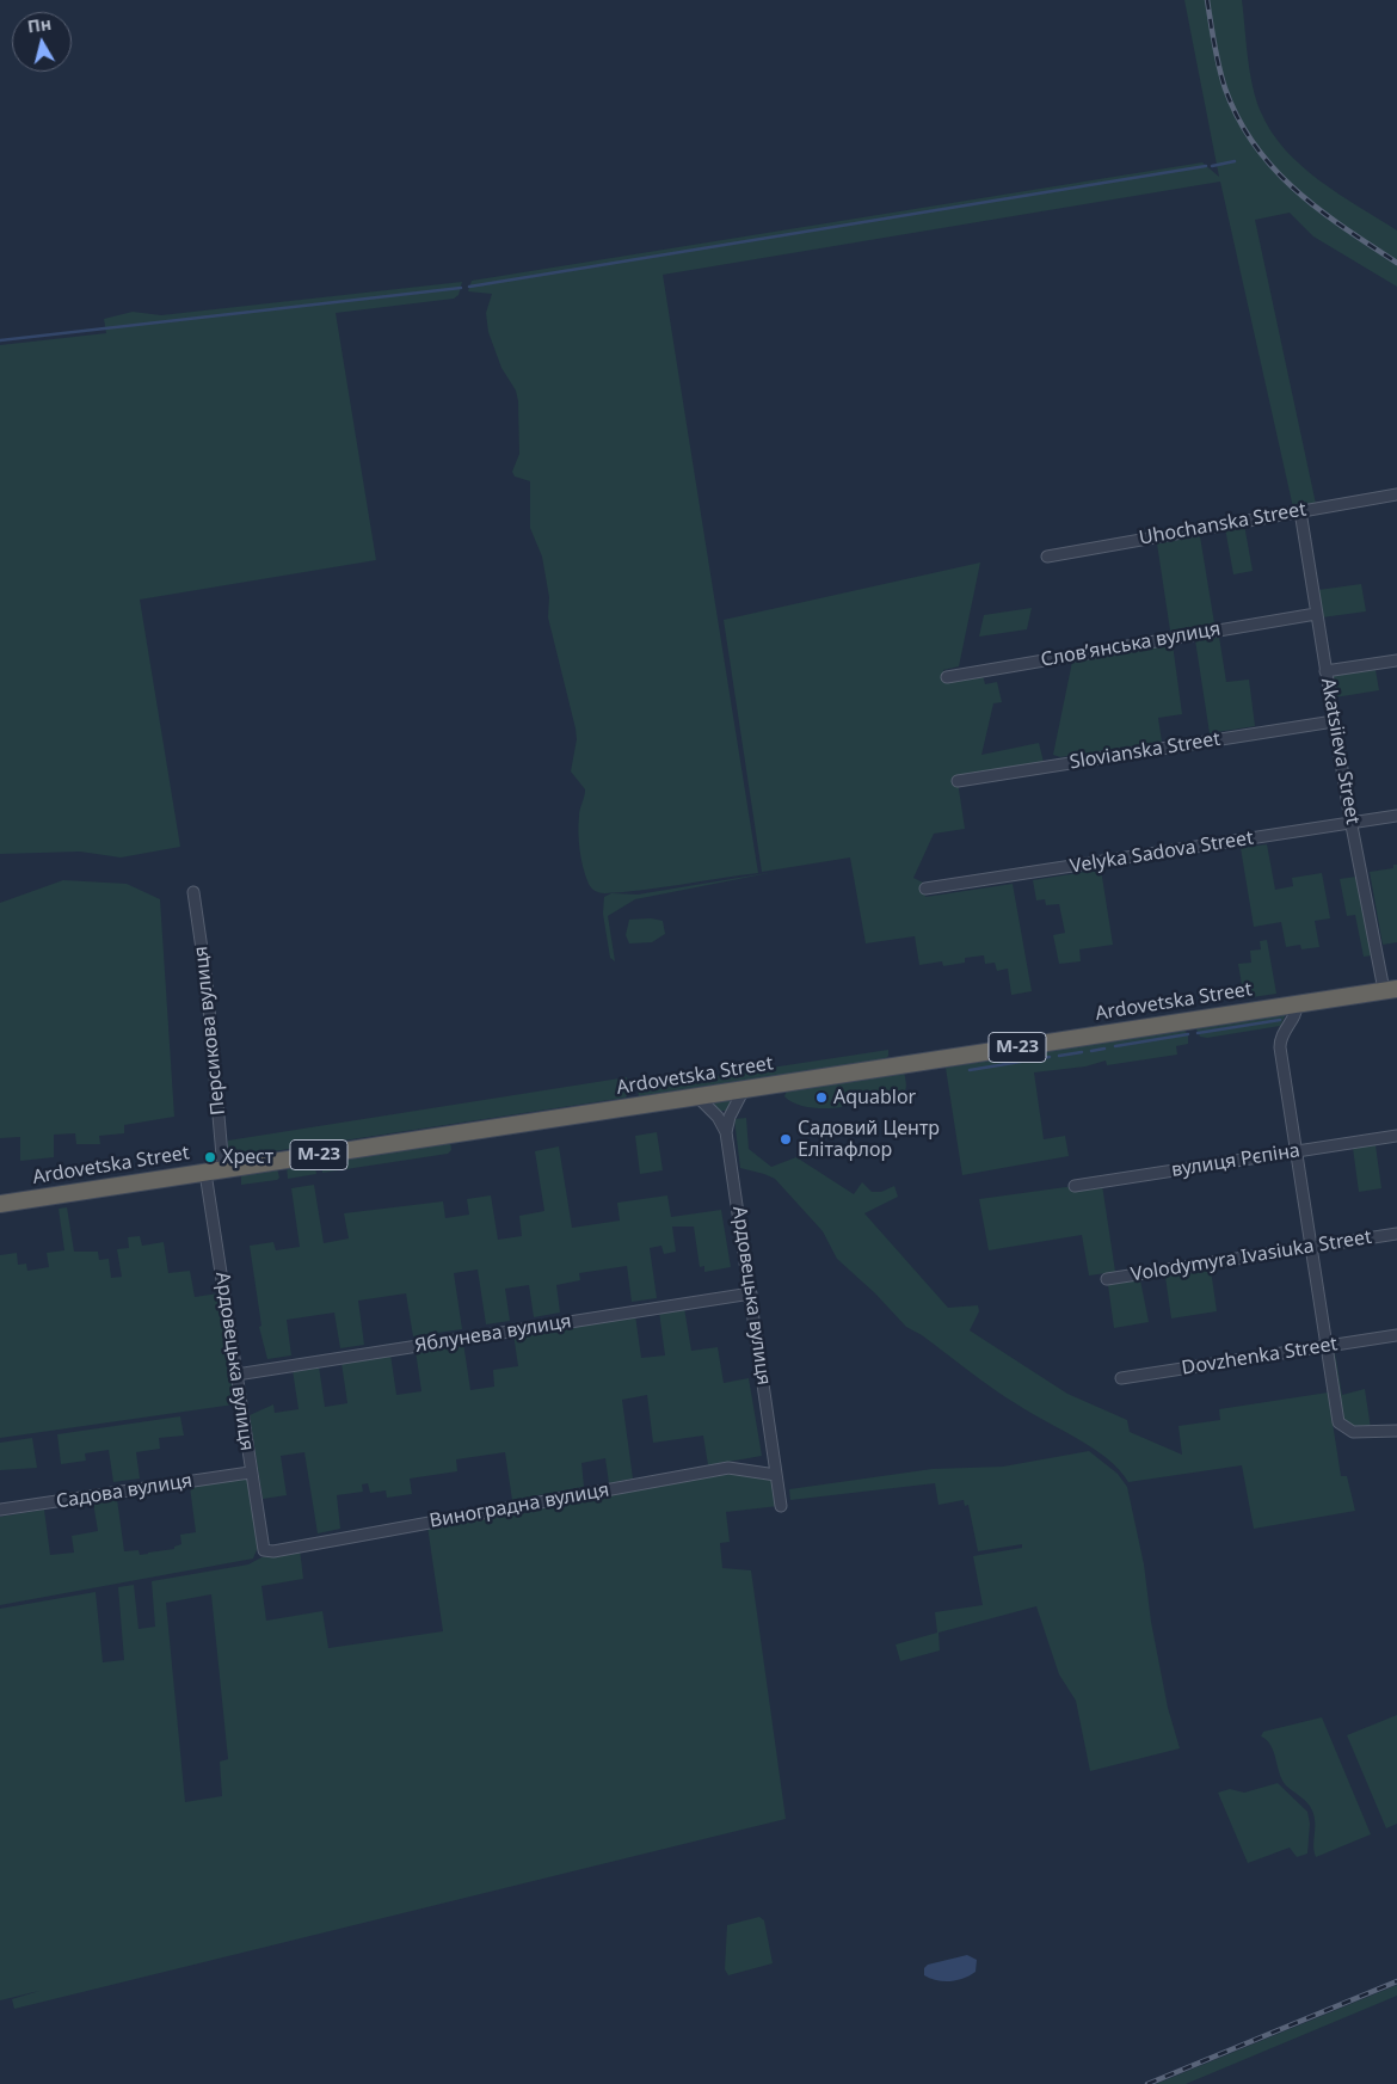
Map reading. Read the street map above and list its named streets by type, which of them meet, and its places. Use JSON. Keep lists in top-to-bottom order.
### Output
{
  "streets": {
    "highway": ["Ardovetska Street", "М-23"],
    "street": [
      "Uhochanska Street",
      "Словʼянська вулиця",
      "Slovianska Street",
      "Akatsiieva Street",
      "Velyka Sadova Street",
      "Персикова вулиця",
      "вулиця Рєпіна",
      "Volodymyra Ivasiuka Street",
      "Ардовецька вулиця",
      "Яблунева вулиця",
      "Dovzhenka Street",
      "Садова вулиця",
      "Виноградна вулиця"
    ]
  },
  "crossings": [
    ["Uhochanska Street", "Akatsiieva Street"],
    ["Словʼянська вулиця", "Akatsiieva Street"],
    ["Slovianska Street", "Akatsiieva Street"],
    ["Akatsiieva Street", "Velyka Sadova Street"],
    ["Akatsiieva Street", "Ardovetska Street"],
    ["Ardovetska Street", "Персикова вулиця"],
    ["Ardovetska Street", "Ардовецька вулиця"],
    ["Ардовецька вулиця", "Яблунева вулиця"],
    ["Ардовецька вулиця", "Садова вулиця"],
    ["Ардовецька вулиця", "Виноградна вулиця"]
  ],
  "places": ["Aquablor", "Садовий Центр Елітафлор", "Хрест"],
  "north": "top"
}
